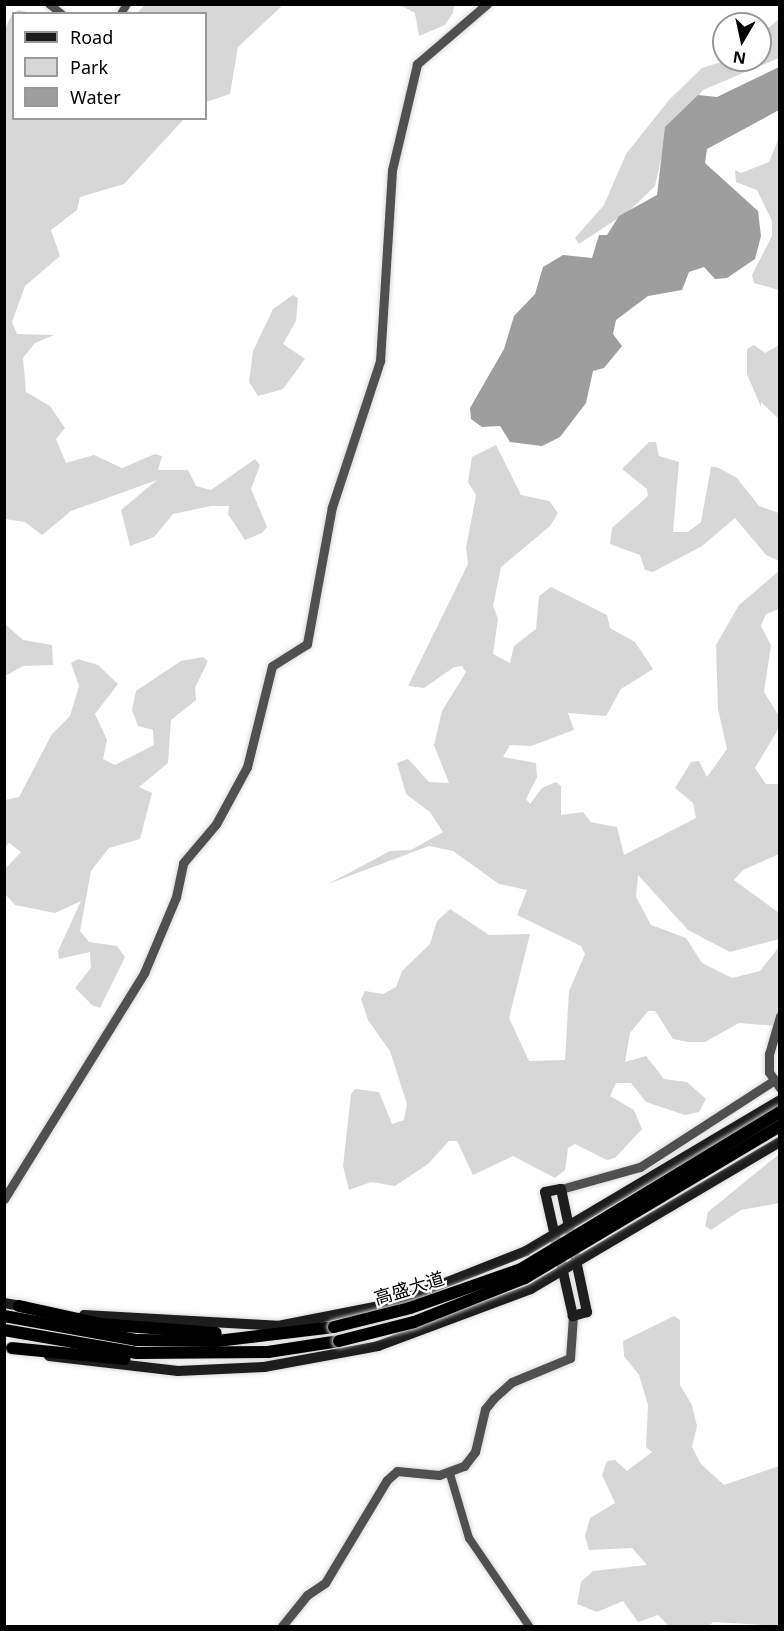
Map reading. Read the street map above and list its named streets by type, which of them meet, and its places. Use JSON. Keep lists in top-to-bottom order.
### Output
{
  "streets": {
    "highway": ["高盛大道"]
  },
  "legend": ["Road", "Park", "Water"],
  "north": "bottom"
}
